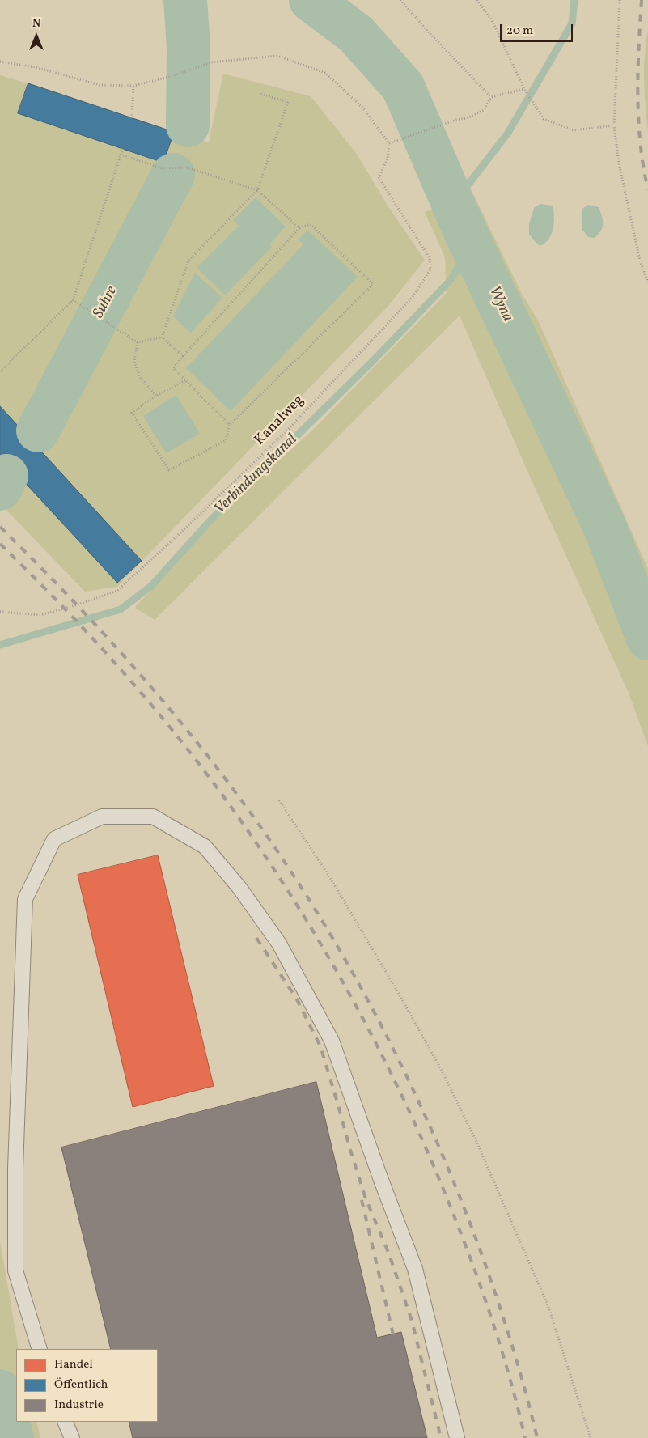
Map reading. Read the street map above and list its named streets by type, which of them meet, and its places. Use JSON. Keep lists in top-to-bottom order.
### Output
{
  "streets": {
    "path": ["Kanalweg"]
  },
  "water": ["Suhre", "Wyna", "Verbindungskanal"],
  "legend": ["Handel", "Öffentlich", "Industrie"],
  "scale_bar": "20 m",
  "north": "top"
}
